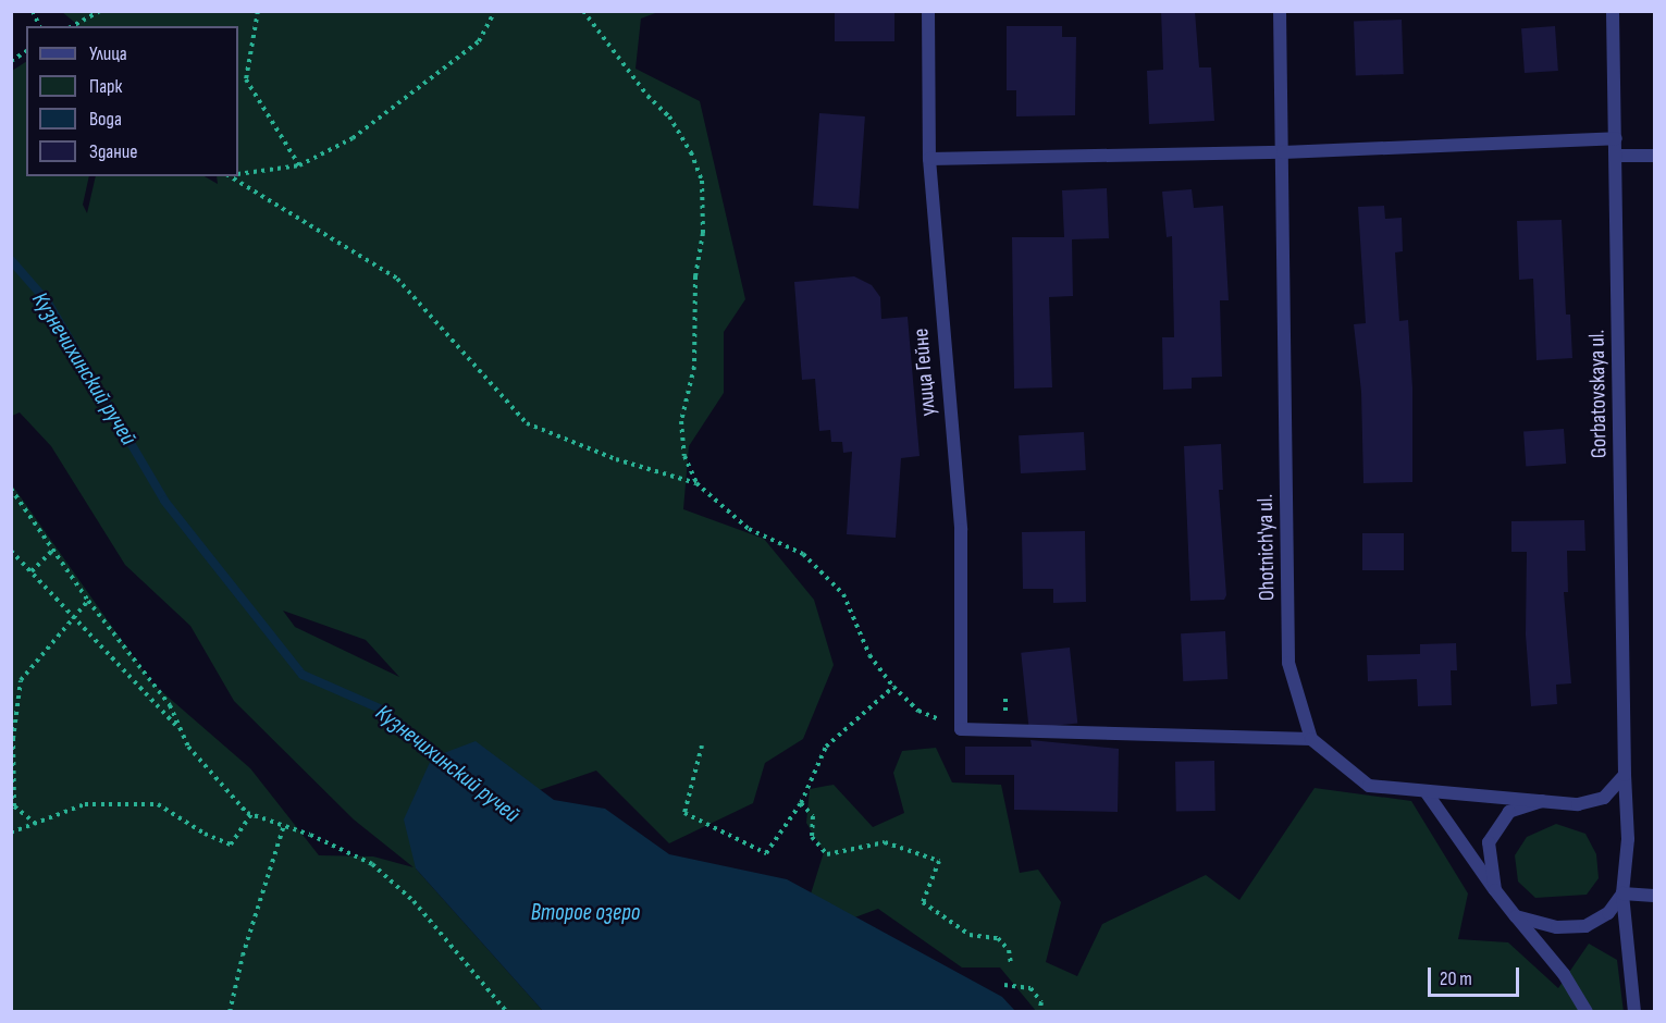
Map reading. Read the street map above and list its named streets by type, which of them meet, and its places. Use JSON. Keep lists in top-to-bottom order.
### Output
{
  "streets": {
    "street": ["улица Гейне", "Gorbatovskaya ul.", "Ohotnich'ya ul."]
  },
  "water": ["Кузнечихинский ручей", "Второе озеро"],
  "legend": [
    "Улица",
    "Парк",
    "Вода",
    "Здание"
  ],
  "scale_bar": "20 m"
}
